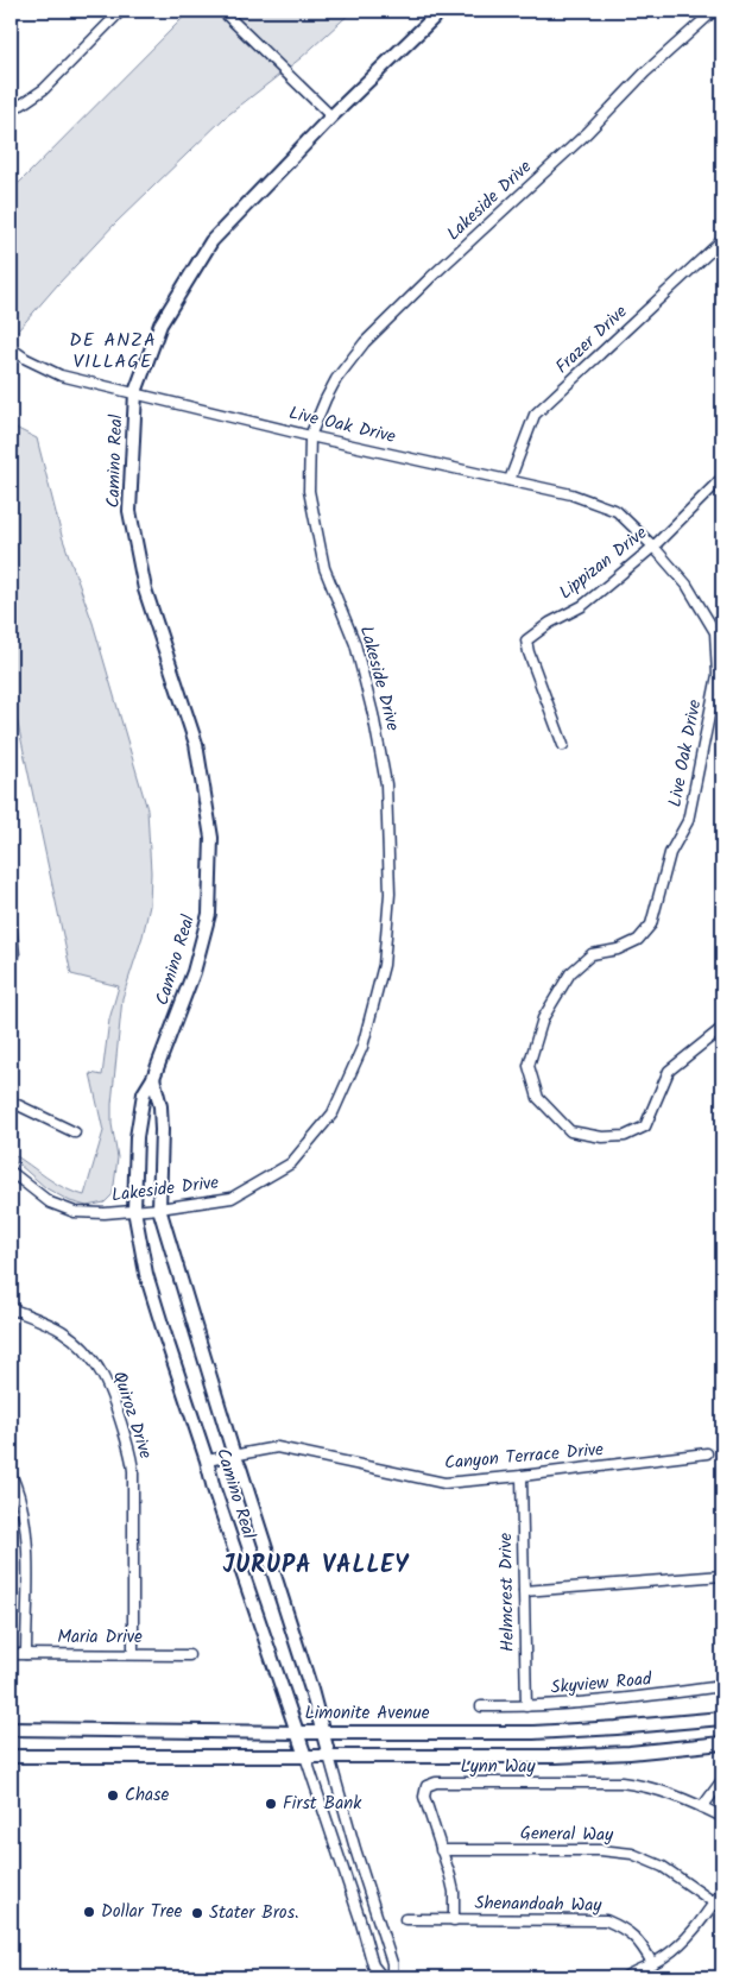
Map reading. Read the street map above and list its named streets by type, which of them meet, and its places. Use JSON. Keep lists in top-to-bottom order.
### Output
{
  "streets": {
    "main road": ["Camino Real", "Limonite Avenue"],
    "street": [
      "Lakeside Drive",
      "Frazer Drive",
      "Live Oak Drive",
      "Lippizan Drive",
      "Quiroz Drive",
      "Canyon Terrace Drive",
      "Helmcrest Drive",
      "Maria Drive",
      "Skyview Road",
      "Lynn Way",
      "General Way",
      "Shenandoah Way"
    ]
  },
  "crossings": [
    ["Lakeside Drive", "Live Oak Drive"],
    ["Lakeside Drive", "Camino Real"],
    ["Frazer Drive", "Live Oak Drive"],
    ["Live Oak Drive", "Camino Real"],
    ["Live Oak Drive", "Lippizan Drive"],
    ["Camino Real", "Canyon Terrace Drive"],
    ["Camino Real", "Limonite Avenue"],
    ["Quiroz Drive", "Maria Drive"],
    ["Canyon Terrace Drive", "Helmcrest Drive"],
    ["Helmcrest Drive", "Skyview Road"],
    ["Lynn Way", "General Way"],
    ["Lynn Way", "Shenandoah Way"]
  ],
  "districts": ["DE ANZA VILLAGE", "JURUPA VALLEY"],
  "places": [
    "Chase",
    "First Bank",
    "Dollar Tree",
    "Stater Bros."
  ]
}
